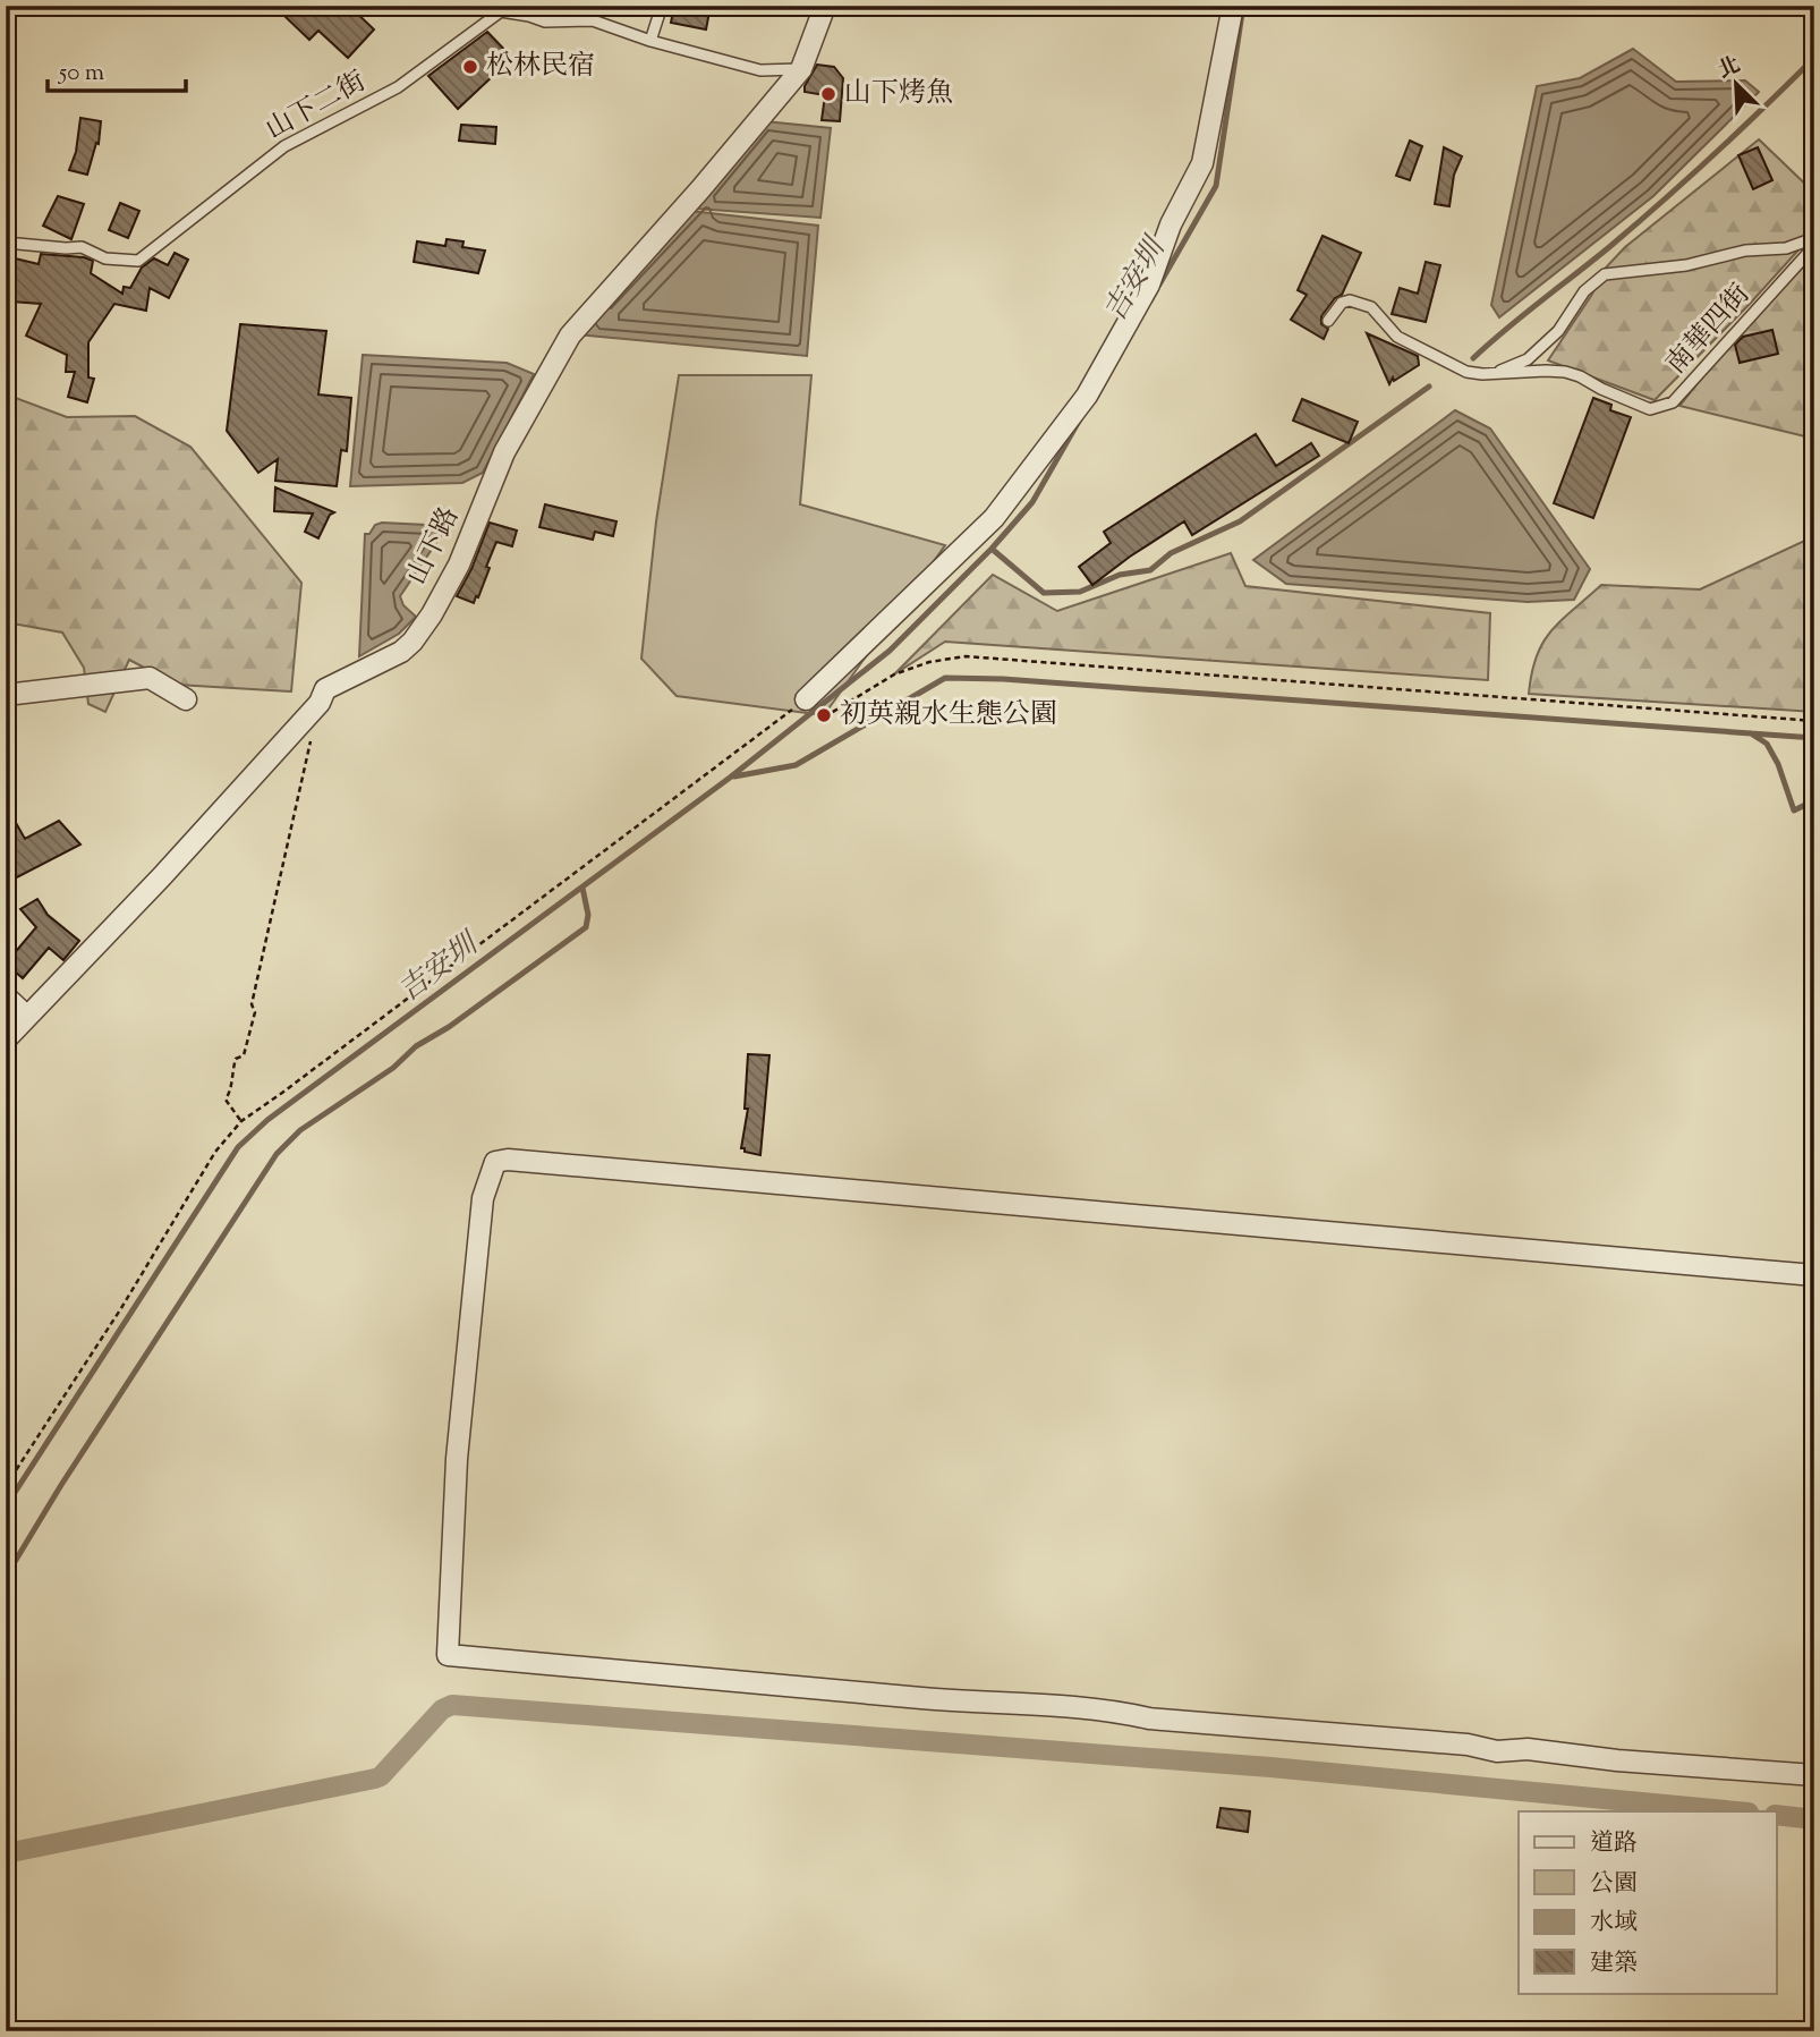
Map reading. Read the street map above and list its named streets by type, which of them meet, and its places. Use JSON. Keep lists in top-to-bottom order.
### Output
{
  "streets": {
    "street": ["山下路"],
    "lane": ["山下二街", "南華四街"]
  },
  "crossings": [
    ["山下二街", "山下路"]
  ],
  "water": ["吉安圳"],
  "places": ["松林民宿", "山下烤魚", "初英親水生態公園"],
  "legend": [
    "道路",
    "公園",
    "水域",
    "建築"
  ],
  "scale_bar": "50 m",
  "north": "top left"
}
